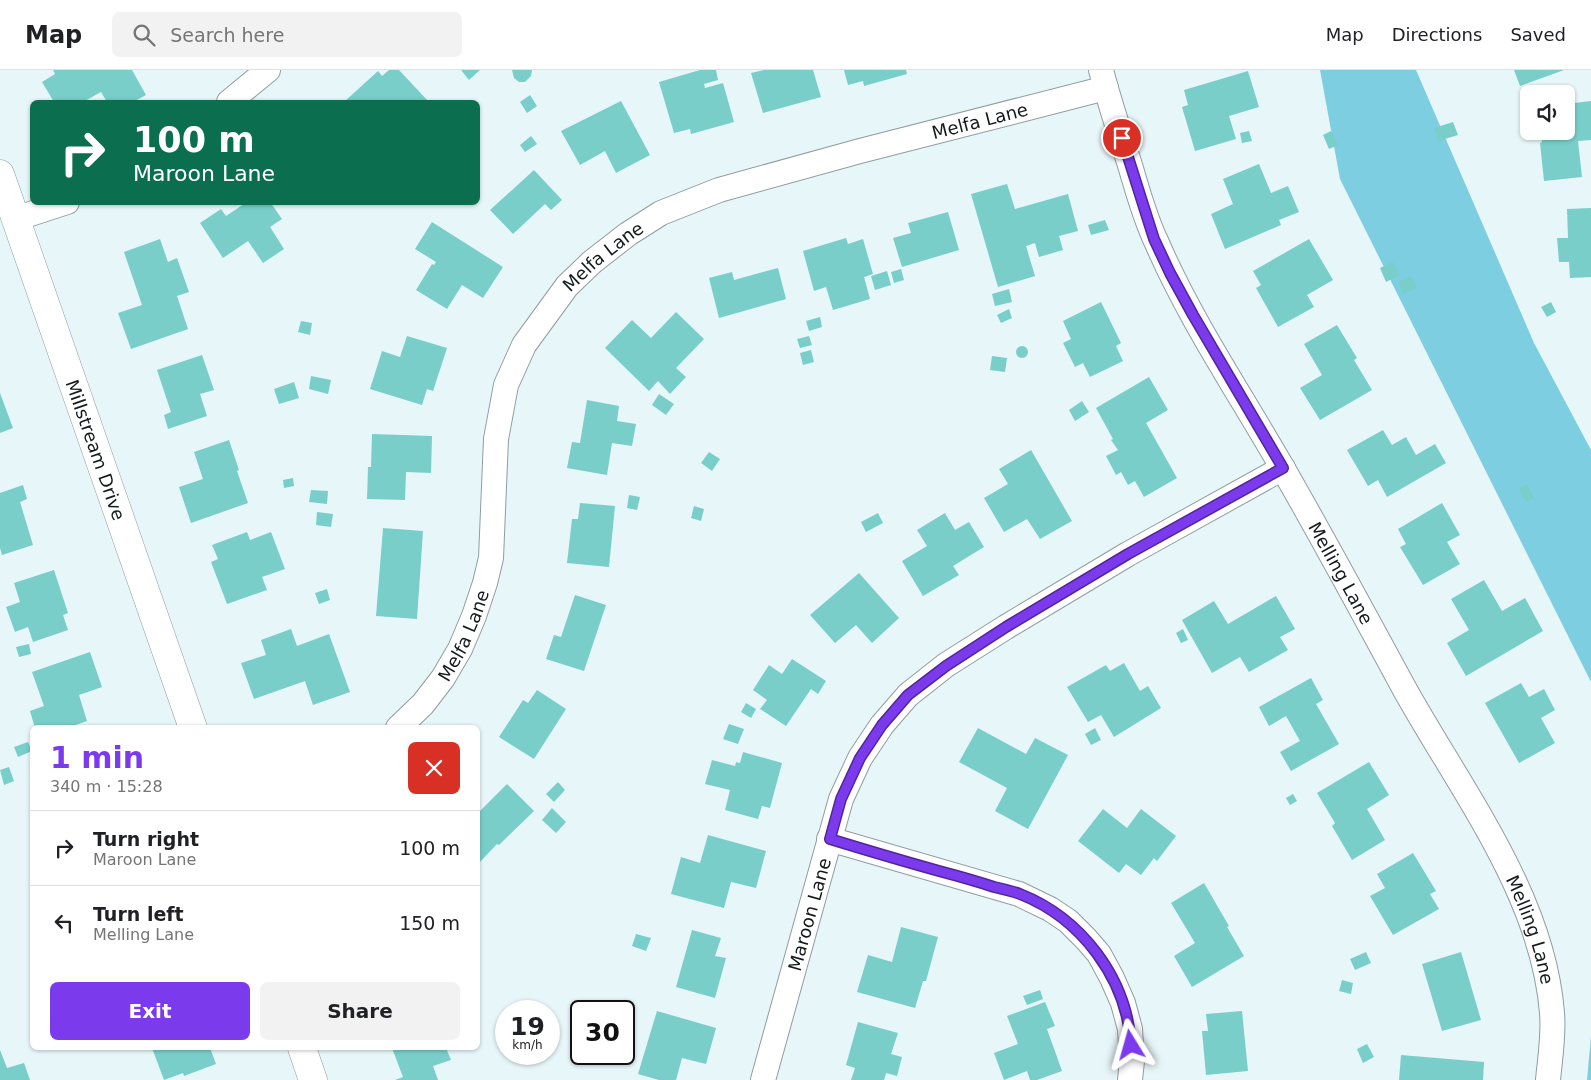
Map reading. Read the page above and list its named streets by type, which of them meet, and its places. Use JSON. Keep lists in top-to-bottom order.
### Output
{
  "streets": {
    "street": [
      "Melfa Lane",
      "Millstream Drive",
      "Melling Lane",
      "Maroon Lane"
    ]
  },
  "crossings": [
    ["Melfa Lane", "Melling Lane"],
    ["Melling Lane", "Maroon Lane"]
  ],
  "page": {
    "header": "Map",
    "search": "Search here",
    "nav": ["Map", "Directions", "Saved"],
    "turn": ["100 m", "Maroon Lane"],
    "heading": ["1 min", "340 m · 15:28"],
    "list": [
      {
        "name": "Turn right",
        "note": "Maroon Lane",
        "value": "100 m"
      },
      {
        "name": "Turn left",
        "note": "Melling Lane",
        "value": "150 m"
      }
    ],
    "buttons": ["Exit", "Share"],
    "speed": "19 km/h",
    "limit": "30"
  }
}
